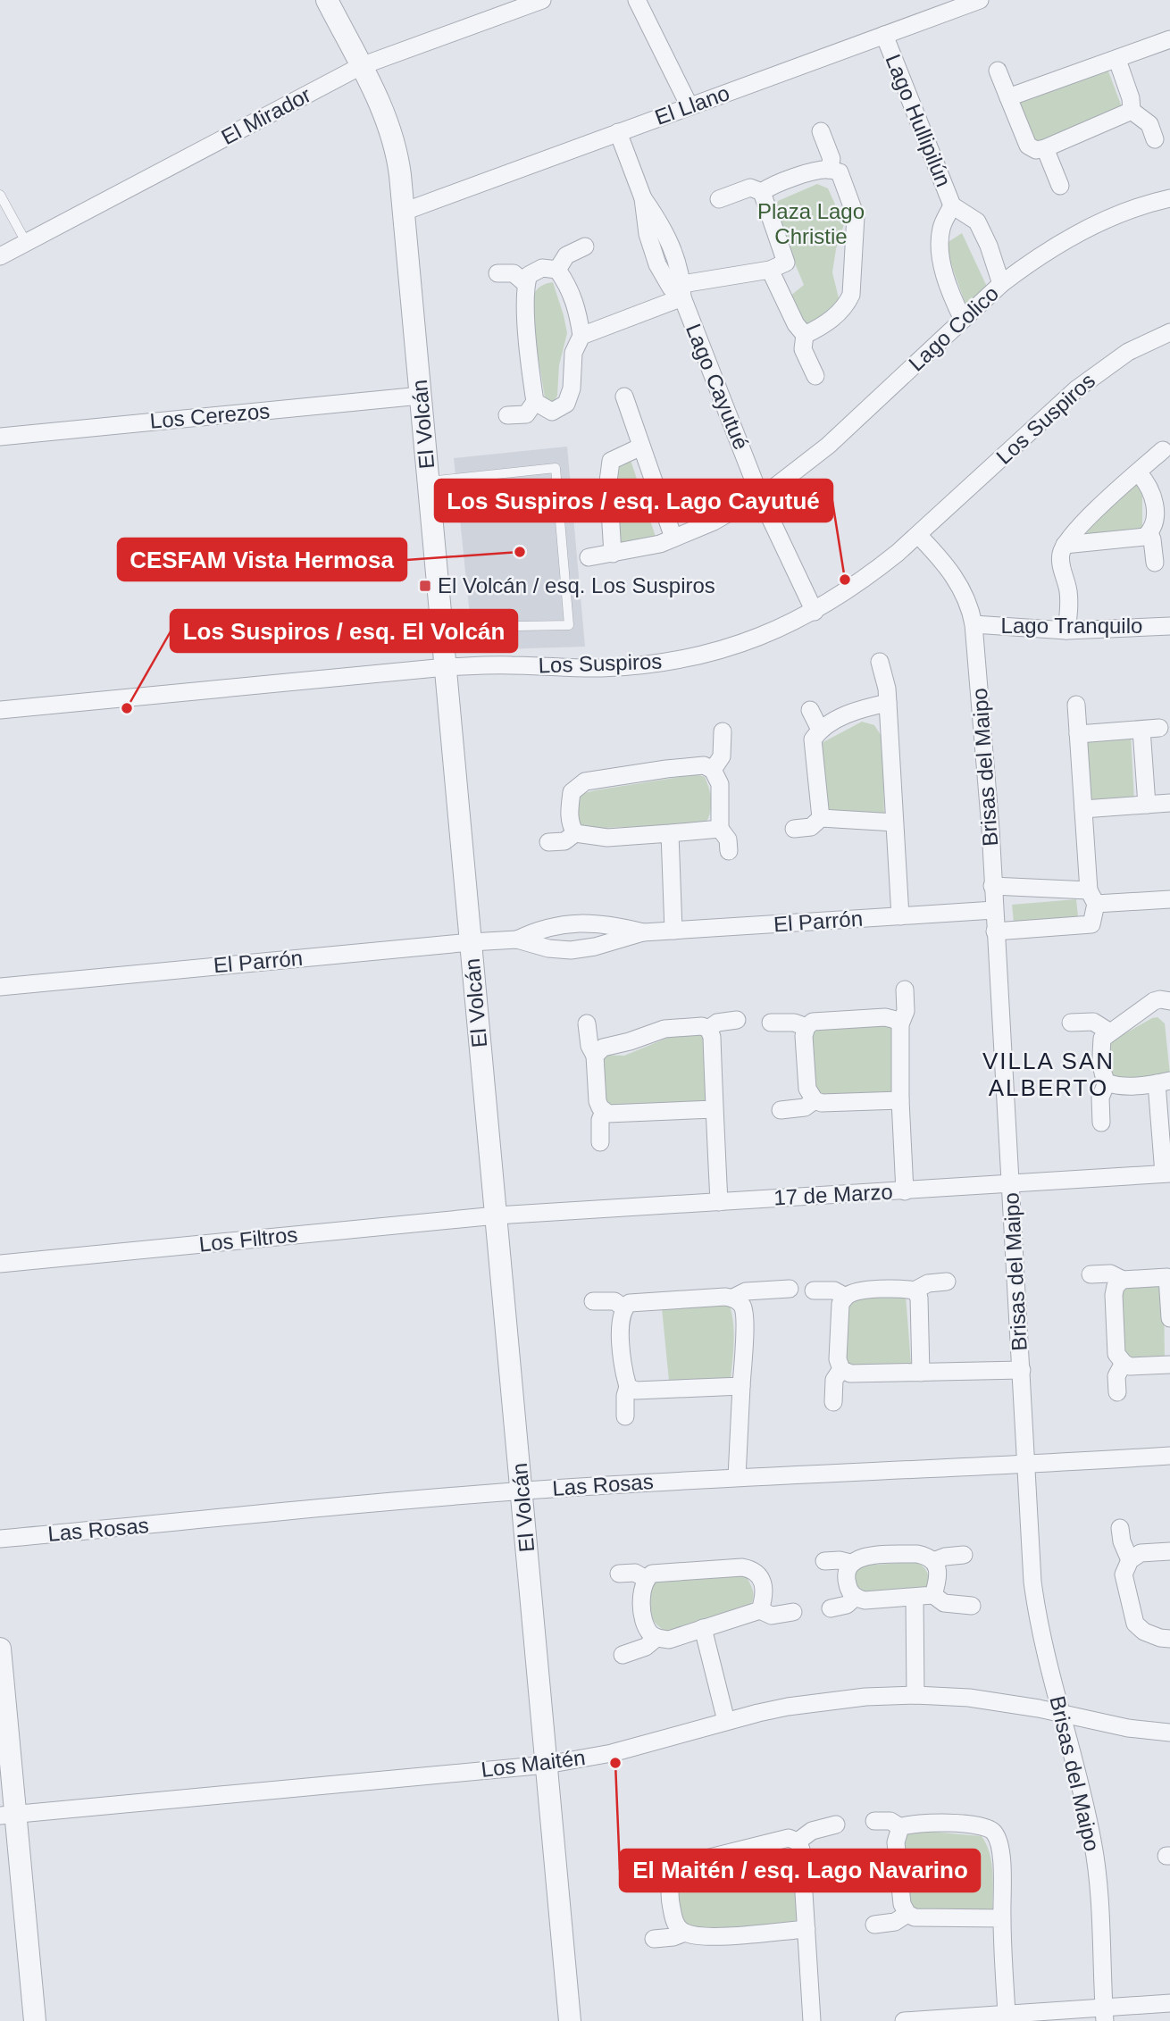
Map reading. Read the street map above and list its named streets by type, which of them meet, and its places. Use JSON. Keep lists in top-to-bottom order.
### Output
{
  "streets": {
    "street": [
      "El Llano",
      "El Mirador",
      "Lago Hullipilún",
      "Lago Colico",
      "Lago Cayutué",
      "Los Cerezos",
      "Los Suspiros",
      "El Volcán",
      "Lago Tranquilo",
      "Brisas del Maipo",
      "El Parrón",
      "17 de Marzo",
      "Los Filtros",
      "Las Rosas",
      "Los Maitén"
    ]
  },
  "crossings": [
    ["El Llano", "Lago Hullipilún"],
    ["El Llano", "Lago Cayutué"],
    ["El Llano", "El Volcán"],
    ["El Mirador", "El Volcán"],
    ["Lago Hullipilún", "Lago Colico"],
    ["Lago Colico", "Lago Cayutué"],
    ["Lago Cayutué", "Los Suspiros"],
    ["Los Cerezos", "El Volcán"],
    ["Los Suspiros", "El Volcán"],
    ["Los Suspiros", "Brisas del Maipo"],
    ["El Volcán", "El Parrón"],
    ["El Volcán", "17 de Marzo"],
    ["El Volcán", "Los Filtros"],
    ["El Volcán", "Las Rosas"],
    ["El Volcán", "Los Maitén"],
    ["Lago Tranquilo", "Brisas del Maipo"],
    ["Brisas del Maipo", "El Parrón"],
    ["Brisas del Maipo", "17 de Marzo"],
    ["Brisas del Maipo", "Las Rosas"],
    ["Brisas del Maipo", "Los Maitén"],
    ["17 de Marzo", "Los Filtros"]
  ],
  "districts": ["VILLA SAN ALBERTO"],
  "parks": ["Plaza Lago Christie"],
  "places": {
    "other": [
      "CESFAM Vista Hermosa",
      "Los Suspiros / esq. Lago Cayutué",
      "Los Suspiros / esq. El Volcán",
      "El Maitén / esq. Lago Navarino"
    ],
    "transit": ["El Volcán / esq. Los Suspiros"]
  }
}
